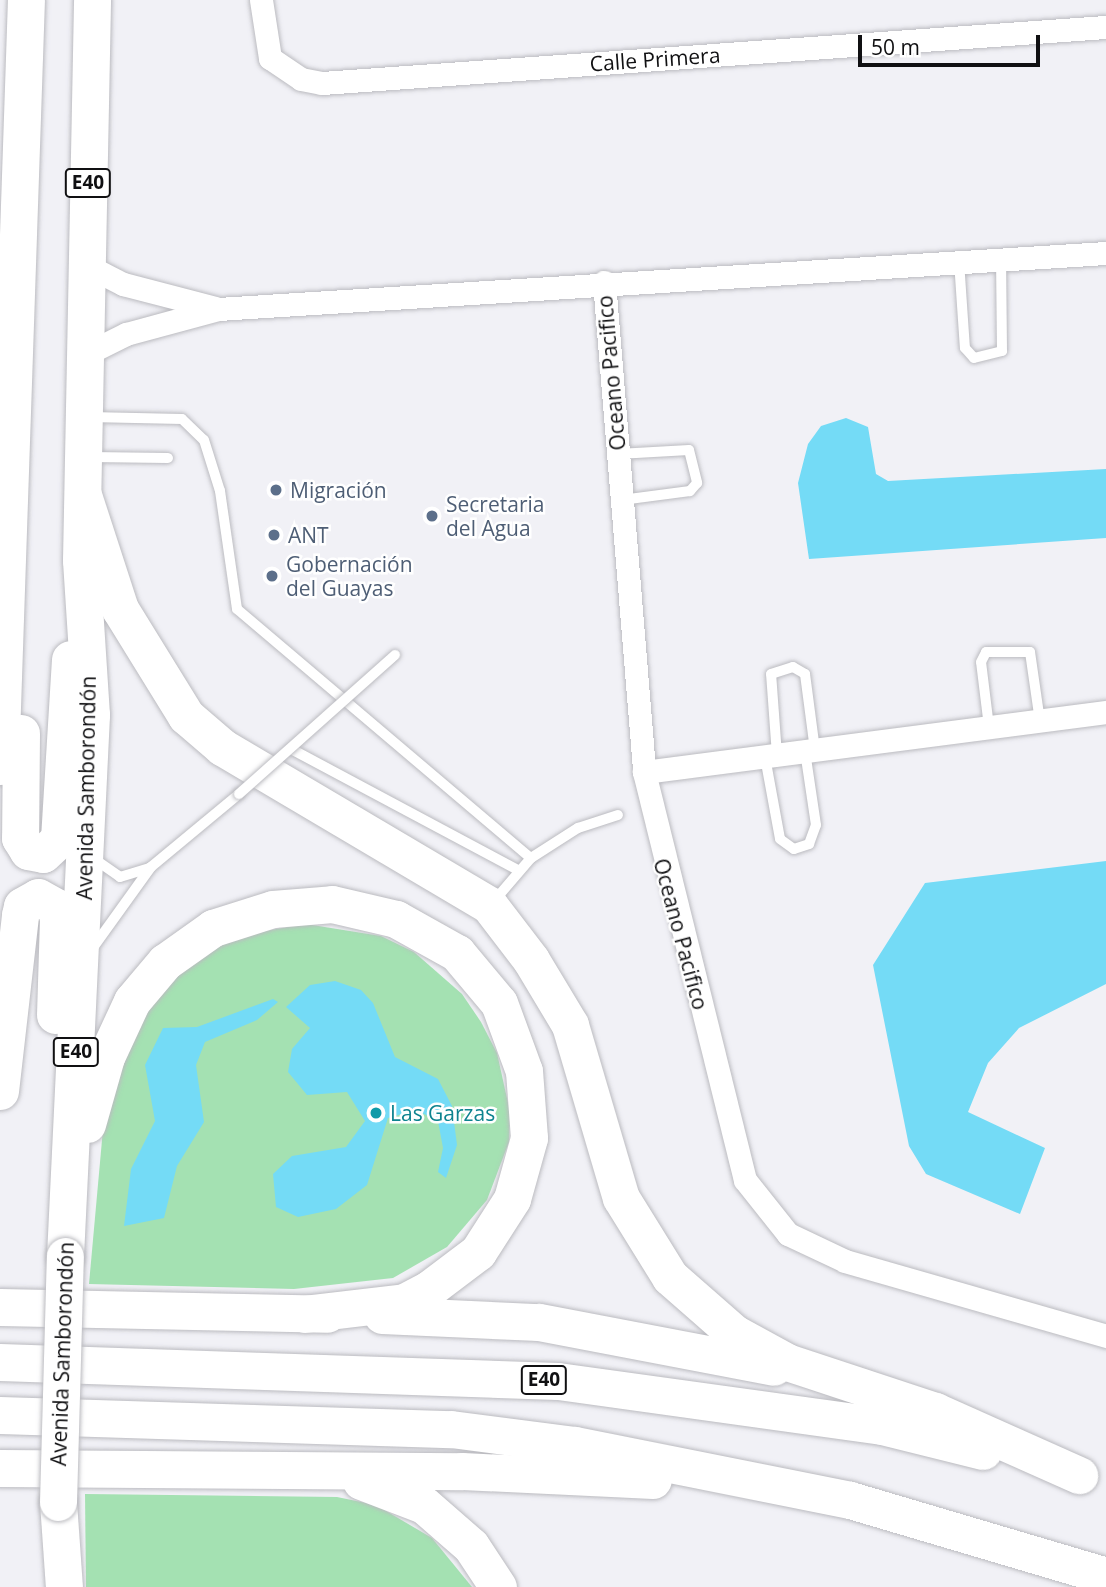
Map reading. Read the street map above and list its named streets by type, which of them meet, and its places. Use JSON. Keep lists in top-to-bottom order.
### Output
{
  "streets": {
    "highway": ["E40", "Avenida Samborondón"],
    "street": ["Calle Primera", "Oceano Pacifico"]
  },
  "crossings": [
    ["Oceano Pacifico", "Avenida Samborondón"]
  ],
  "places": [
    "Migración",
    "Secretaria del Agua",
    "ANT",
    "Gobernación del Guayas",
    "Las Garzas"
  ],
  "scale_bar": "50 m"
}
